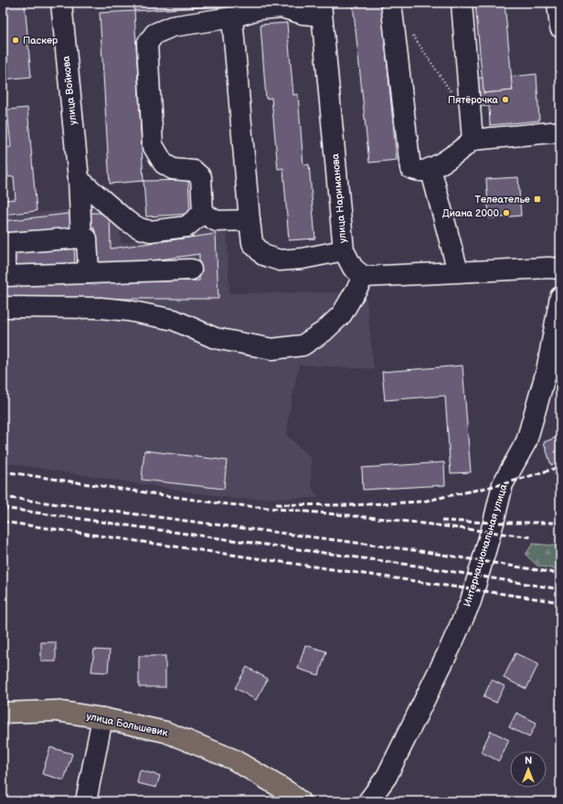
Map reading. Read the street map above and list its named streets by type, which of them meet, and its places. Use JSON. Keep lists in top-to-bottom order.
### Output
{
  "streets": {
    "main road": ["улица Большевик"],
    "street": ["улица Войкова", "улица Нариманова", "Интернациональная улица"]
  },
  "places": {
    "other": ["Паскер", "Пятёрочка", "Диана 2000"],
    "transit": ["Телеателье"]
  },
  "north": "top"
}
